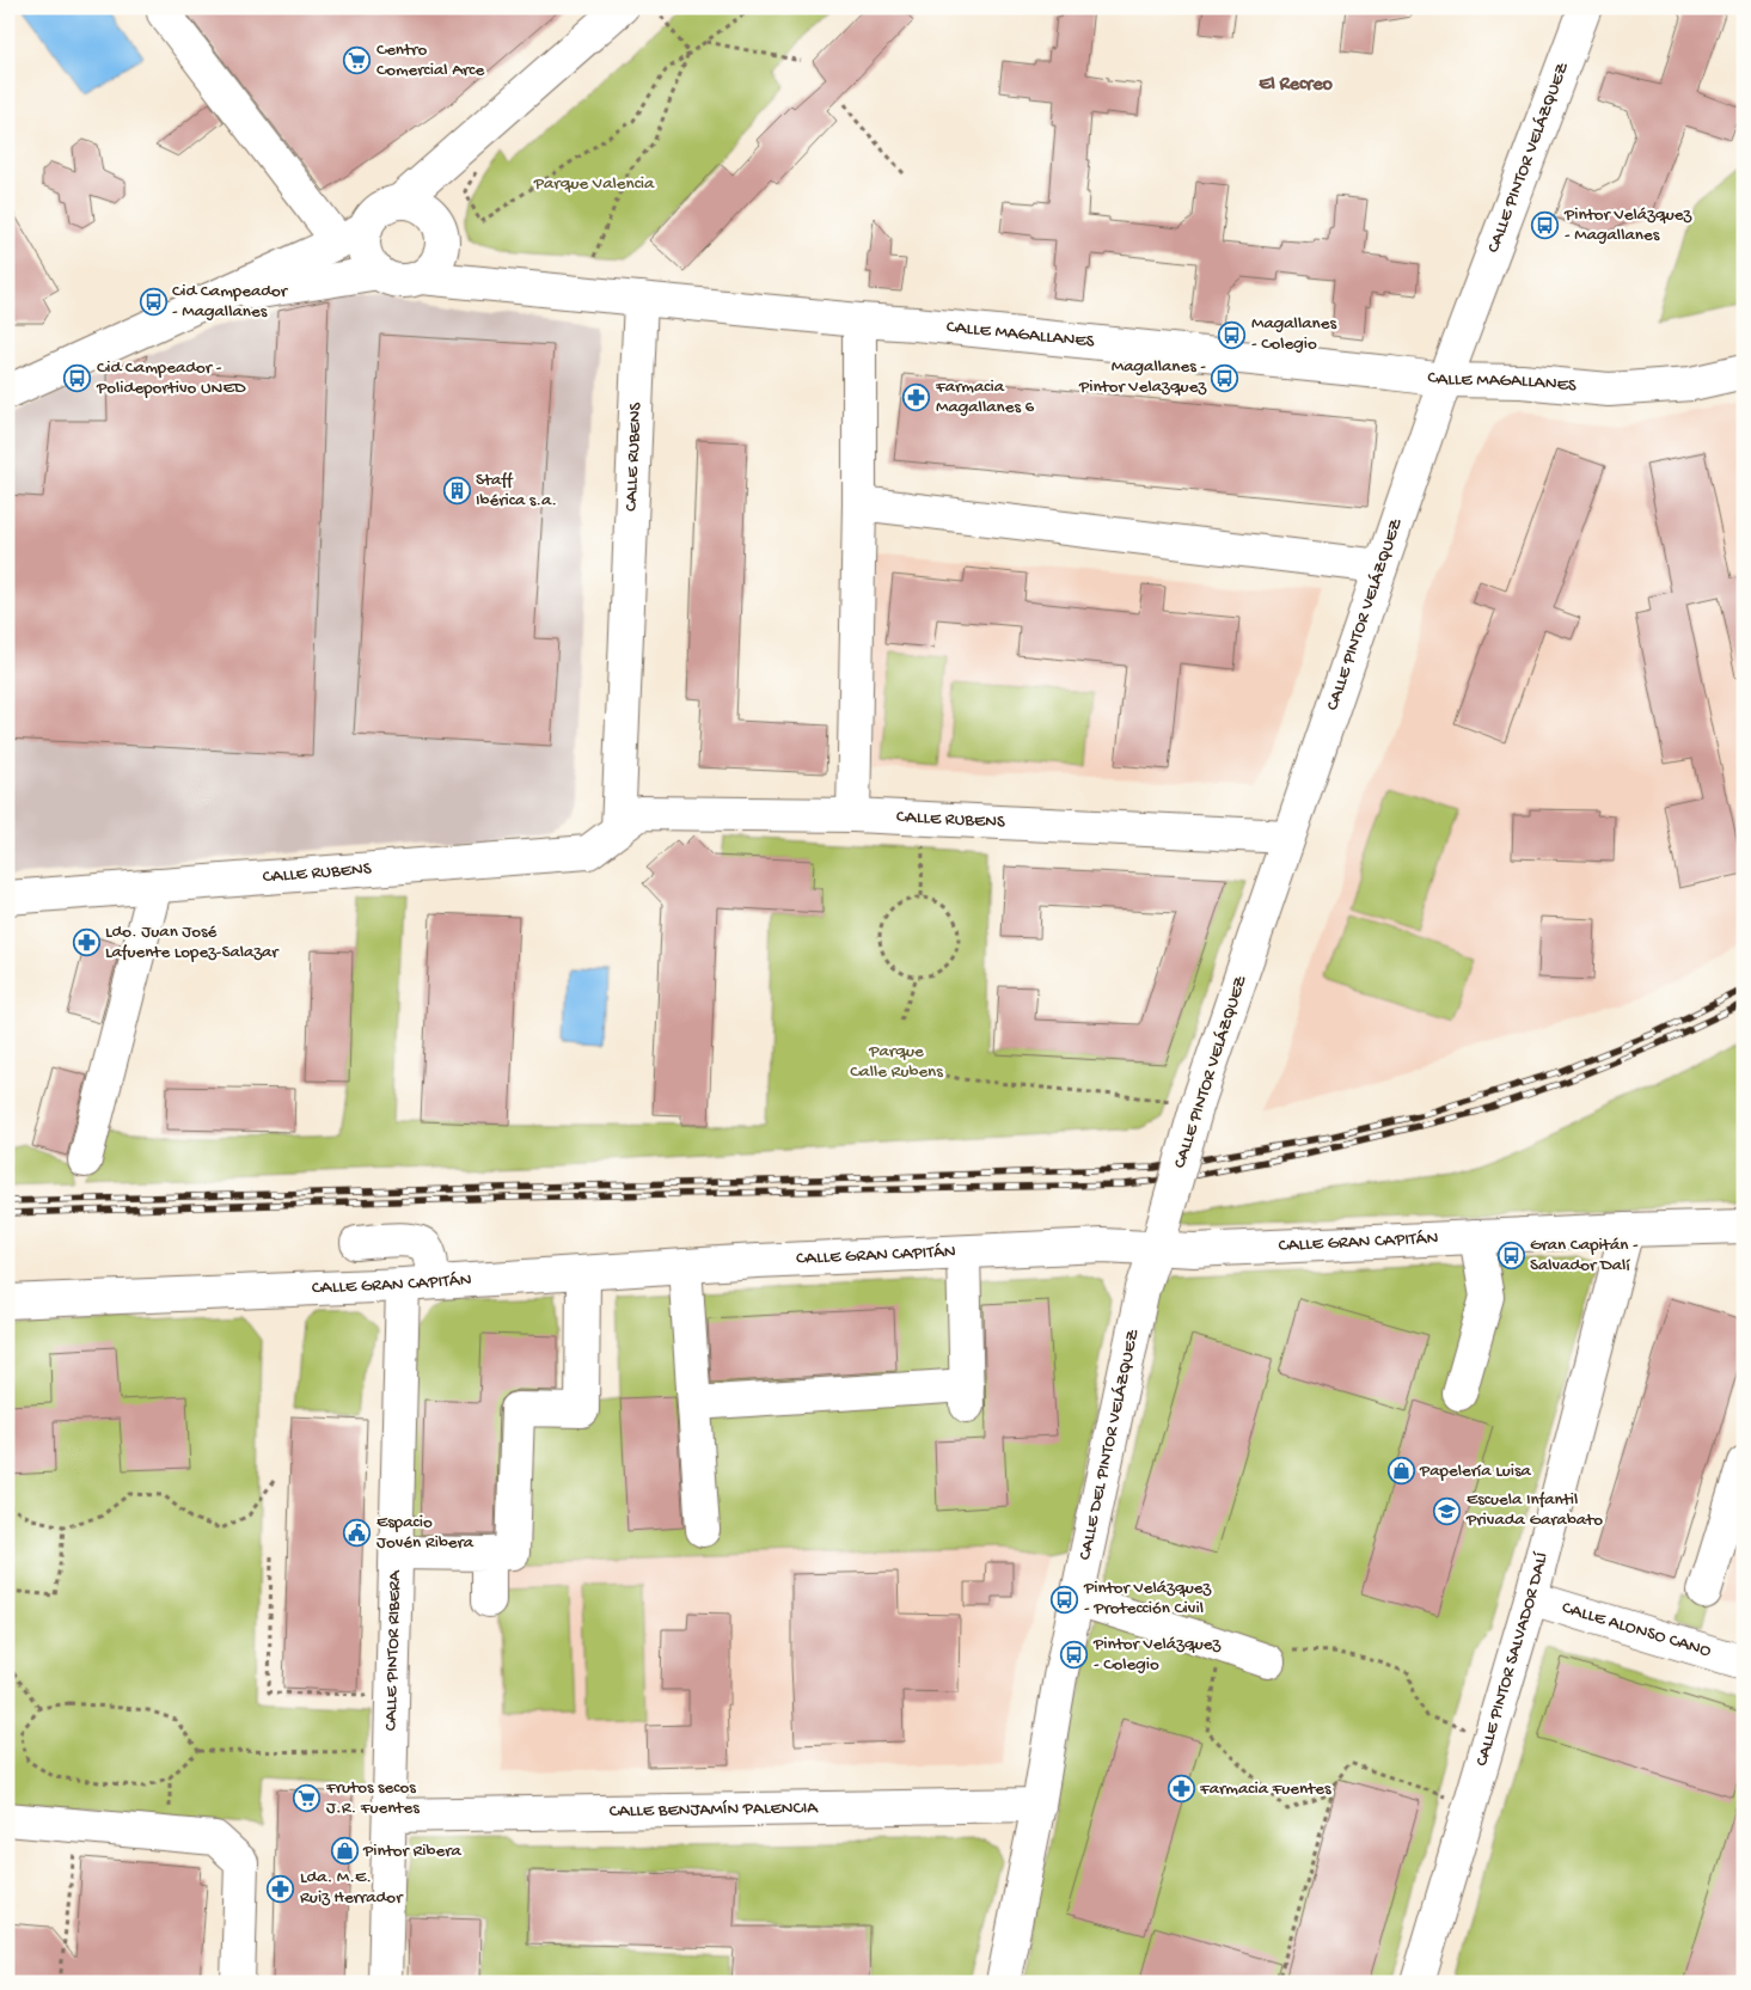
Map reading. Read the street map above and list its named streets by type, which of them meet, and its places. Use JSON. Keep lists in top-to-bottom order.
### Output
{
  "streets": {
    "street": [
      "CALLE PINTOR VELÁZQUEZ",
      "CALLE MAGALLANES",
      "CALLE RUBENS",
      "CALLE GRAN CAPITÁN",
      "CALLE DEL PINTOR VELÁZQUEZ",
      "CALLE ALONSO CANO",
      "CALLE PINTOR RIBERA",
      "CALLE PINTOR SALVADOR DALÍ",
      "CALLE BENJAMÍN PALENCIA"
    ]
  },
  "crossings": [
    ["CALLE PINTOR VELÁZQUEZ", "CALLE MAGALLANES"],
    ["CALLE PINTOR VELÁZQUEZ", "CALLE RUBENS"],
    ["CALLE PINTOR VELÁZQUEZ", "CALLE GRAN CAPITÁN"],
    ["CALLE PINTOR VELÁZQUEZ", "CALLE DEL PINTOR VELÁZQUEZ"],
    ["CALLE MAGALLANES", "CALLE RUBENS"],
    ["CALLE GRAN CAPITÁN", "CALLE DEL PINTOR VELÁZQUEZ"],
    ["CALLE GRAN CAPITÁN", "CALLE PINTOR RIBERA"],
    ["CALLE GRAN CAPITÁN", "CALLE PINTOR SALVADOR DALÍ"],
    ["CALLE DEL PINTOR VELÁZQUEZ", "CALLE BENJAMÍN PALENCIA"],
    ["CALLE ALONSO CANO", "CALLE PINTOR SALVADOR DALÍ"],
    ["CALLE PINTOR RIBERA", "CALLE BENJAMÍN PALENCIA"]
  ],
  "districts": ["El Recreo"],
  "parks": ["Parque Valencia", "Parque Calle Rubens"],
  "places": {
    "supermarket": ["Centro Comercial Arce", "Frutos secos J.R. Fuentes"],
    "bus stop": [
      "Pintor Velázquez - Magallanes",
      "Cid Campeador - Magallanes",
      "Magallanes - Colegio",
      "Magallanes - Pintor Velazquez",
      "Cid Campeador - Polideportivo UNED",
      "Gran Capitán - Salvador Dalí",
      "Pintor Velázquez - Protección Civil",
      "Pintor Velázquez - Colegio"
    ],
    "pharmacy": [
      "Farmacia Magallanes 6",
      "Ldo. Juan José Lafuente Lopez-Salazar",
      "Farmacia Fuentes",
      "Lda. M.E. Ruiz Herrador"
    ],
    "building": ["Staff Ibérica s.a."],
    "shop": ["Papelería Luisa", "Pintor Ribera"],
    "school or university": ["Escuela Infantil Privada Garabato"],
    "public building": ["Espacio Jovén Ribera"]
  }
}
